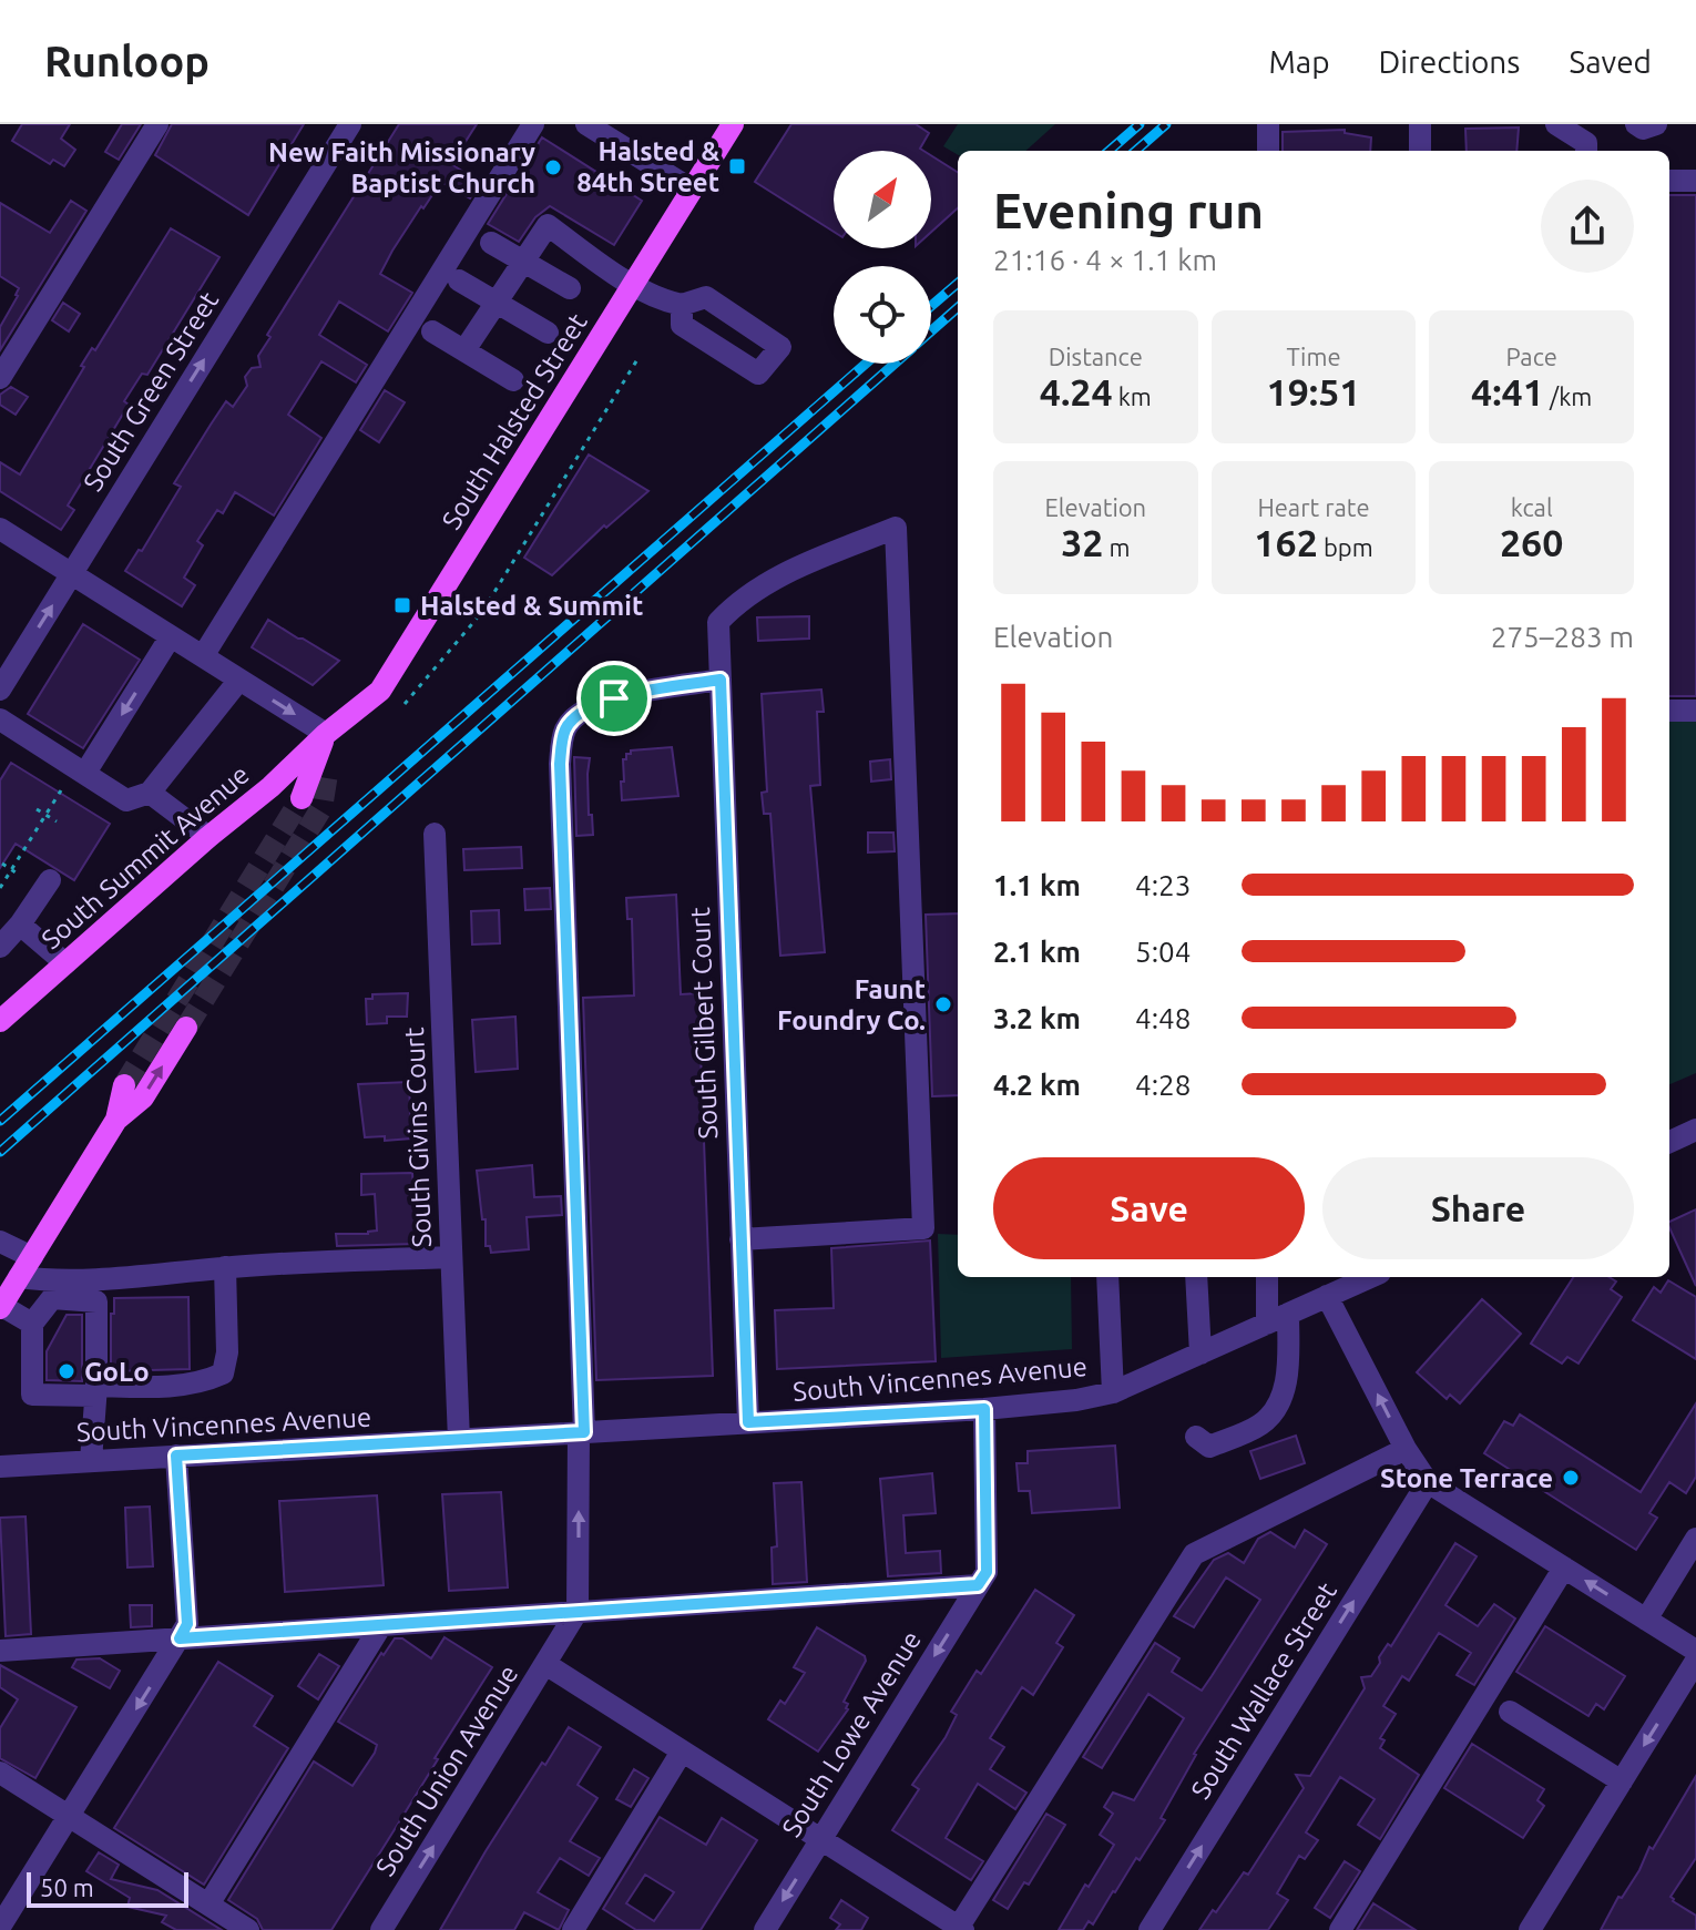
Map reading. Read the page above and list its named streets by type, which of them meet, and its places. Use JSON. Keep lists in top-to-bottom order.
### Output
{
  "streets": {
    "main road": ["South Halsted Street", "South Summit Avenue"],
    "street": [
      "South Green Street",
      "South Gilbert Court",
      "South Givins Court",
      "South Vincennes Avenue",
      "South Wallace Street",
      "South Lowe Avenue",
      "South Union Avenue"
    ]
  },
  "crossings": [
    ["South Halsted Street", "South Summit Avenue"],
    ["South Gilbert Court", "South Vincennes Avenue"],
    ["South Givins Court", "South Vincennes Avenue"],
    ["South Vincennes Avenue", "South Lowe Avenue"]
  ],
  "places": {
    "transit": ["Halsted & 84th Street", "Halsted & Summit"],
    "other": [
      "New Faith Missionary Baptist Church",
      "Faunt Foundry Co.",
      "GoLo",
      "Stone Terrace"
    ]
  },
  "scale_bar": "50 m",
  "north": "top right",
  "page": {
    "header": "Runloop",
    "nav": ["Map", "Directions", "Saved"],
    "heading": ["Evening run", "21:16 · 4 × 1.1 km"],
    "stats": [
      ["Distance", "4.24 km"],
      ["Time", "19:51"],
      ["Pace", "4:41 /km"],
      ["Elevation", "32 m"],
      ["Heart rate", "162 bpm"],
      ["kcal", "260"]
    ],
    "chart": ["Elevation", "275–283 m"],
    "list": [
      {
        "name": "1.1 km",
        "note": "4:23"
      },
      {
        "name": "2.1 km",
        "note": "5:04"
      },
      {
        "name": "3.2 km",
        "note": "4:48"
      },
      {
        "name": "4.2 km",
        "note": "4:28"
      }
    ],
    "buttons": ["Save", "Share"],
    "scale": "50 m"
  }
}
